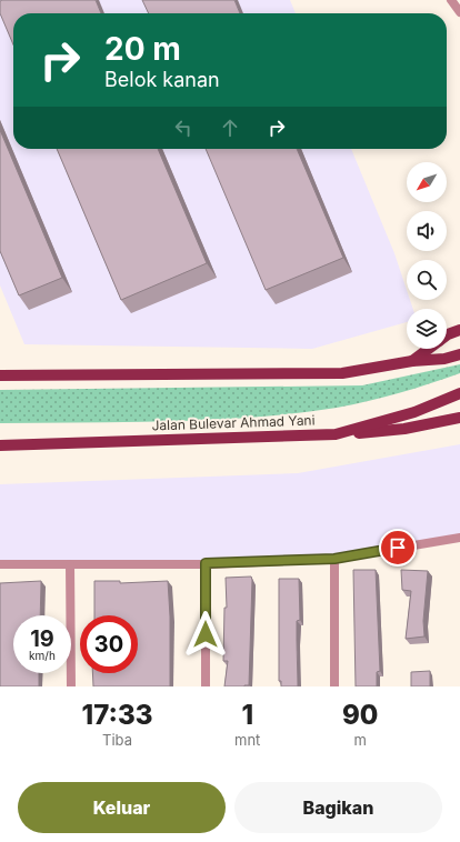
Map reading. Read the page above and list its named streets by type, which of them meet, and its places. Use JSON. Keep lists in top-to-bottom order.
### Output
{
  "streets": {
    "main road": ["Jalan Bulevar Ahmad Yani"]
  },
  "north": "bottom left",
  "page": {
    "turn": ["20 m", "Belok kanan"],
    "speed": "19 km/h",
    "limit": "30",
    "eta": [
      "17:33",
      "Tiba",
      "1",
      "mnt",
      "90",
      "m"
    ],
    "buttons": ["Keluar", "Bagikan"]
  }
}
